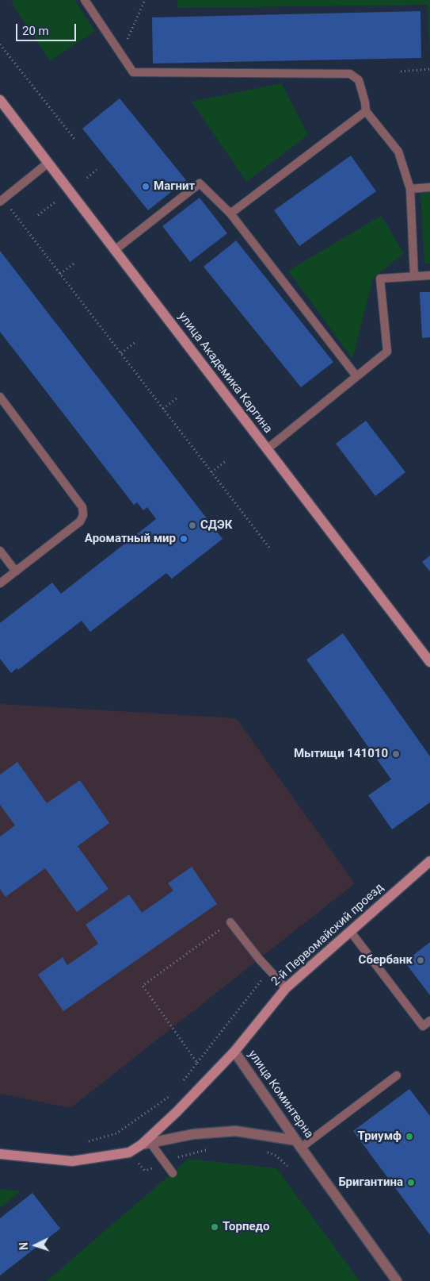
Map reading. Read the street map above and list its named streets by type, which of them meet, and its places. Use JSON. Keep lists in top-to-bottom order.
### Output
{
  "streets": {
    "street": ["улица Академика Каргина", "2-й Первомайский проезд", "улица Коминтерна"]
  },
  "crossings": [
    ["2-й Первомайский проезд", "улица Коминтерна"]
  ],
  "places": [
    "Магнит",
    "СДЭК",
    "Ароматный мир",
    "Мытищи 141010",
    "Сбербанк",
    "Триумф",
    "Бригантина",
    "Торпедо"
  ],
  "scale_bar": "20 m",
  "north": "left"
}
